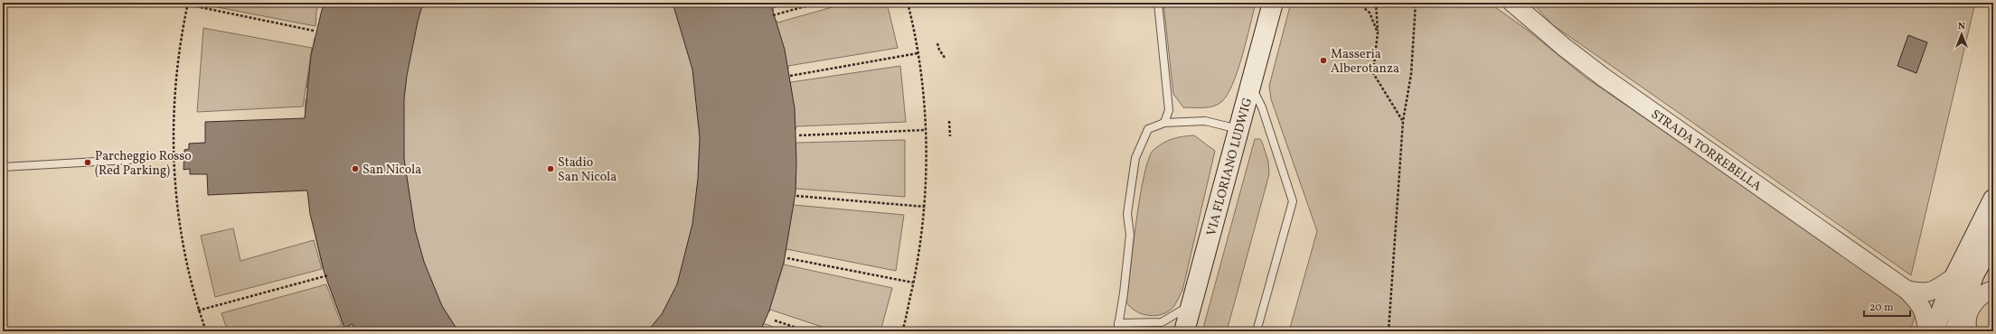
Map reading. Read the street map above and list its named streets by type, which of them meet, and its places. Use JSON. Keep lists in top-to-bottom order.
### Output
{
  "streets": {
    "main road": ["VIA FLORIANO LUDWIG"],
    "street": ["STRADA TORREBELLA"]
  },
  "places": [
    "Masseria Alberotanza",
    "Parcheggio Rosso (Red Parking)",
    "San Nicola",
    "Stadio San Nicola"
  ],
  "scale_bar": "20 m",
  "north": "top"
}
